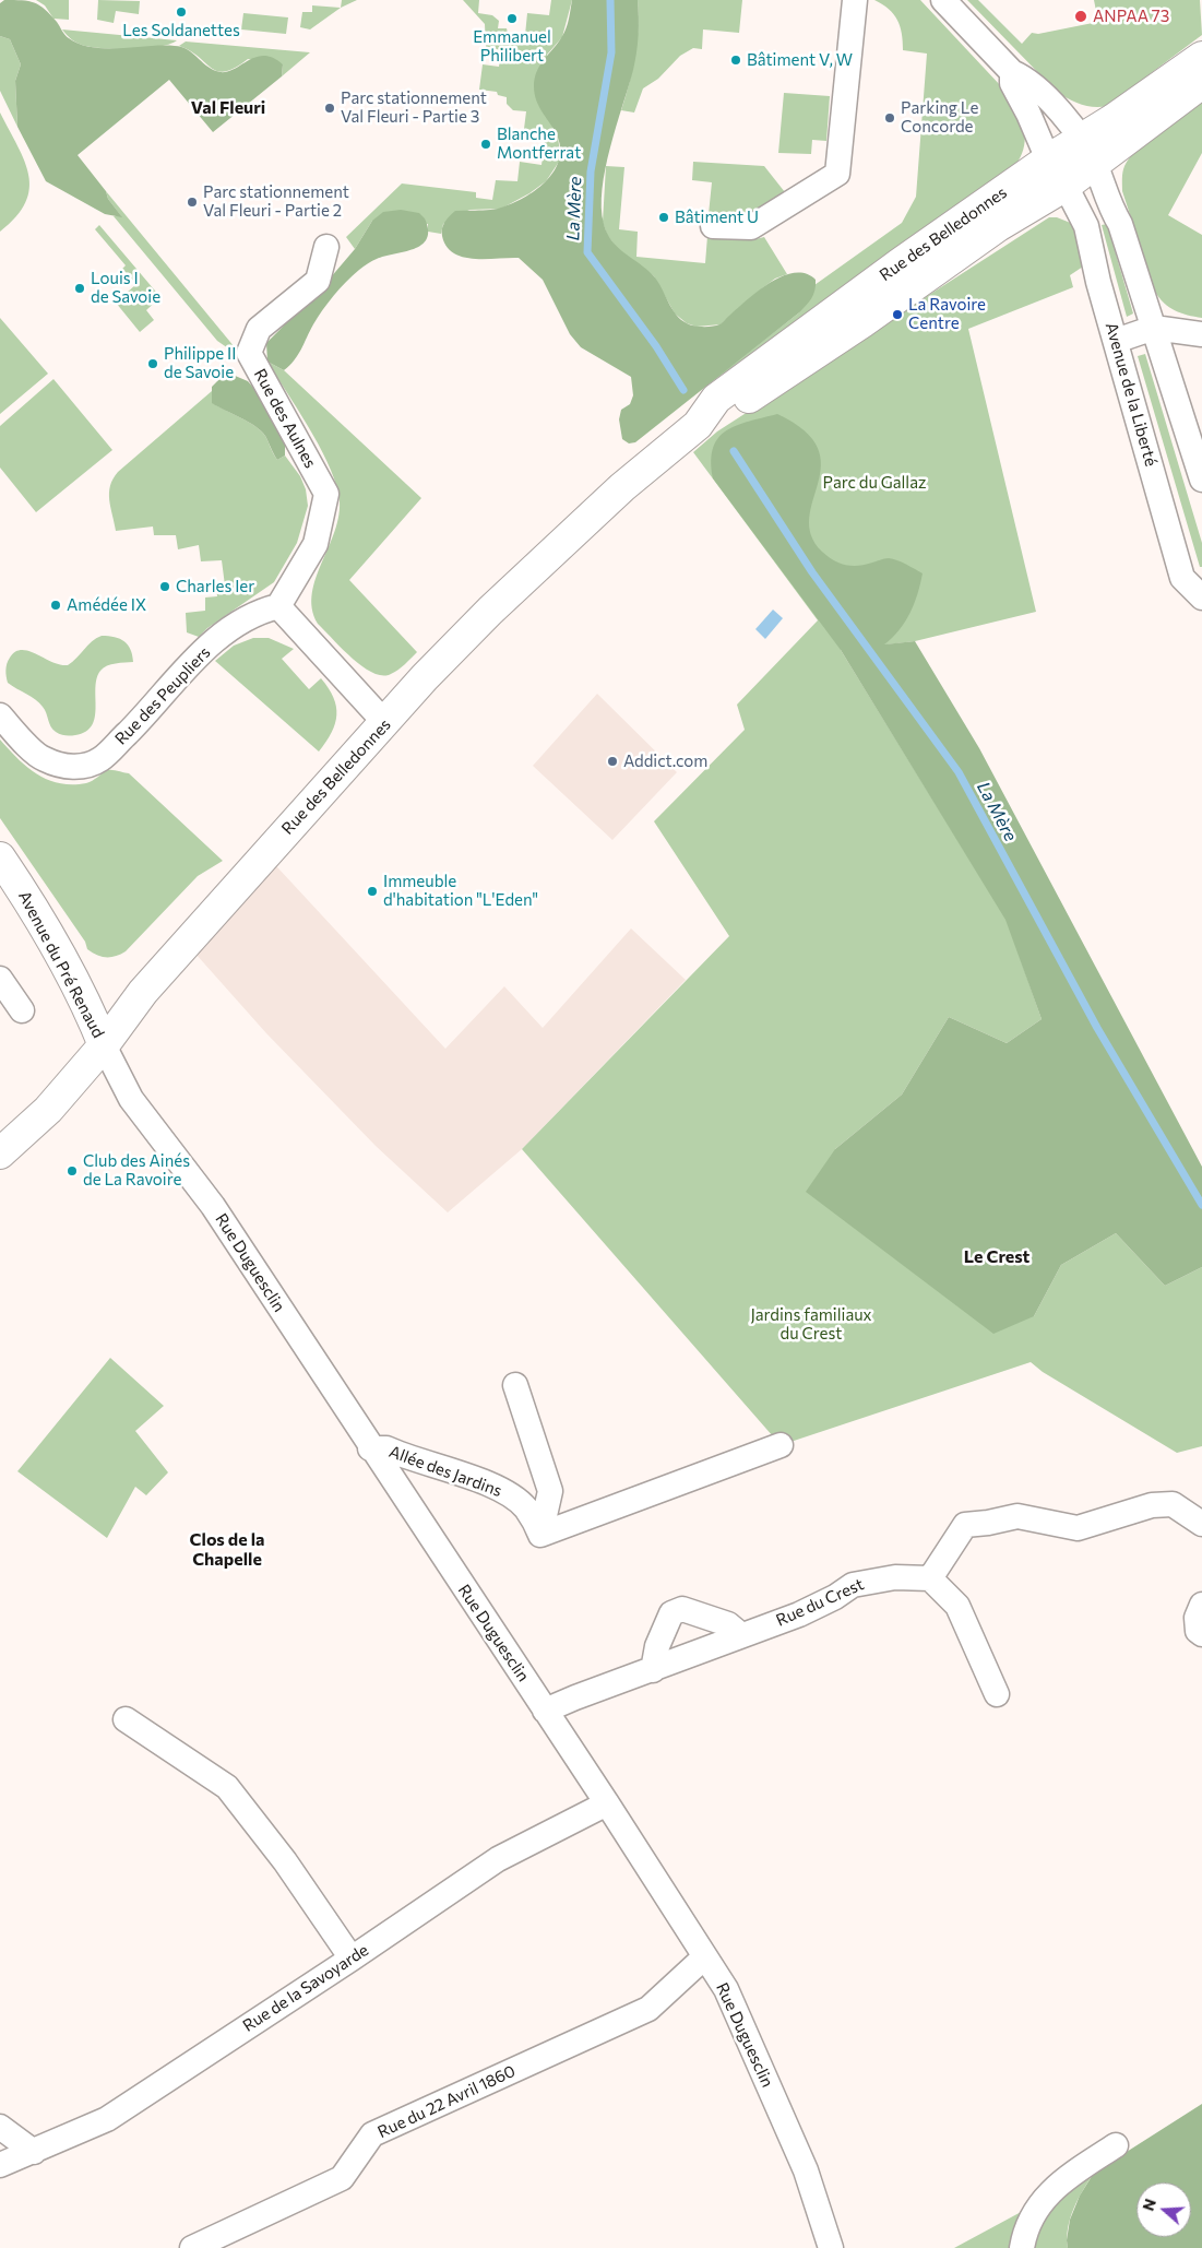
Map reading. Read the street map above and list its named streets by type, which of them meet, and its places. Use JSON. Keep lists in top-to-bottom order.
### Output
{
  "streets": {
    "main road": ["Rue des Belledonnes", "Avenue du Pré Renaud"],
    "street": [
      "Avenue de la Liberté",
      "Rue des Aulnes",
      "Rue des Peupliers",
      "Rue Duguesclin",
      "Allée des Jardins",
      "Rue du Crest",
      "Rue de la Savoyarde",
      "Rue du 22 Avril 1860"
    ]
  },
  "crossings": [
    ["Rue des Belledonnes", "Avenue de la Liberté"],
    ["Rue des Belledonnes", "Avenue du Pré Renaud"],
    ["Rue des Belledonnes", "Rue Duguesclin"],
    ["Rue des Aulnes", "Rue des Peupliers"],
    ["Avenue du Pré Renaud", "Rue Duguesclin"],
    ["Rue Duguesclin", "Allée des Jardins"],
    ["Rue Duguesclin", "Rue du Crest"],
    ["Rue Duguesclin", "Rue de la Savoyarde"],
    ["Rue Duguesclin", "Rue du 22 Avril 1860"]
  ],
  "districts": ["Val Fleuri", "Le Crest", "Clos de la Chapelle"],
  "water": ["La Mère"],
  "parks": ["Parc du Gallaz", "Jardins familiaux du Crest"],
  "places": [
    "Les Soldanettes",
    "ANPAA 73",
    "Emmanuel Philibert",
    "Bâtiment V, W",
    "Parc stationnement Val Fleuri - Partie 3",
    "Parking Le Concorde",
    "Blanche Montferrat",
    "Parc stationnement Val Fleuri - Partie 2",
    "Bâtiment U",
    "Louis I de Savoie",
    "La Ravoire Centre",
    "Philippe II de Savoie",
    "Charles Ier",
    "Amédée IX",
    "Addict.com",
    "Immeuble d'habitation \"L'Eden\"",
    "Club des Ainés de La Ravoire"
  ],
  "north": "left"
}
